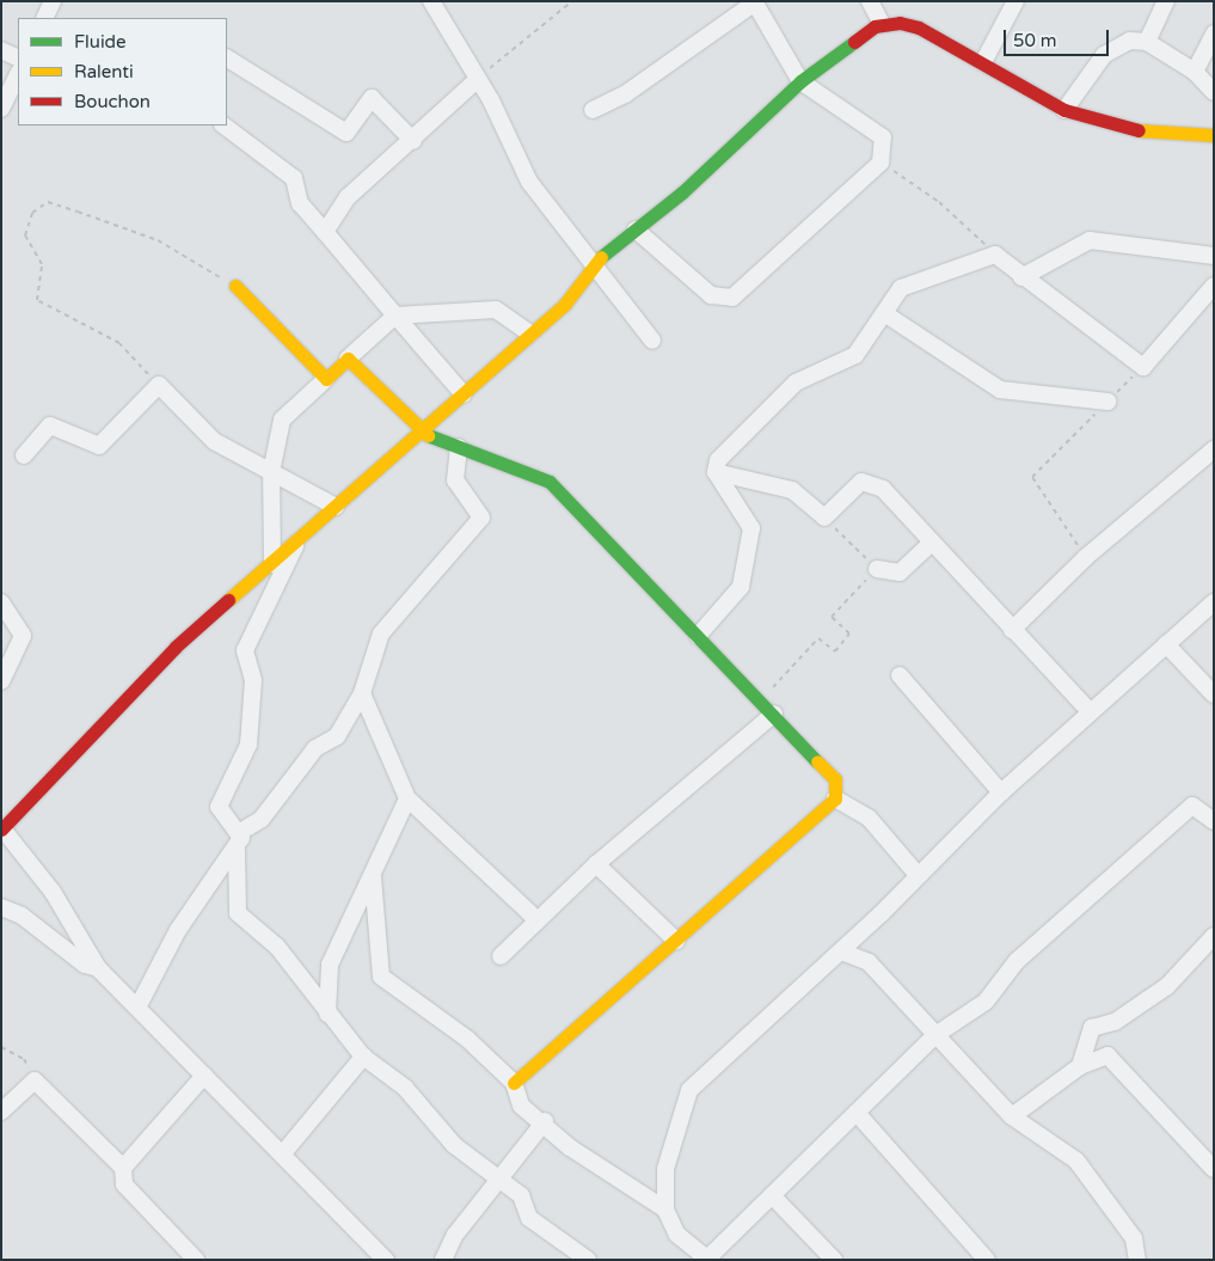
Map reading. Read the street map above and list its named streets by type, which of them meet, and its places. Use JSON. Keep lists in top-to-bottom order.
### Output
{
  "legend": ["Fluide", "Ralenti", "Bouchon"],
  "scale_bar": "50 m"
}
